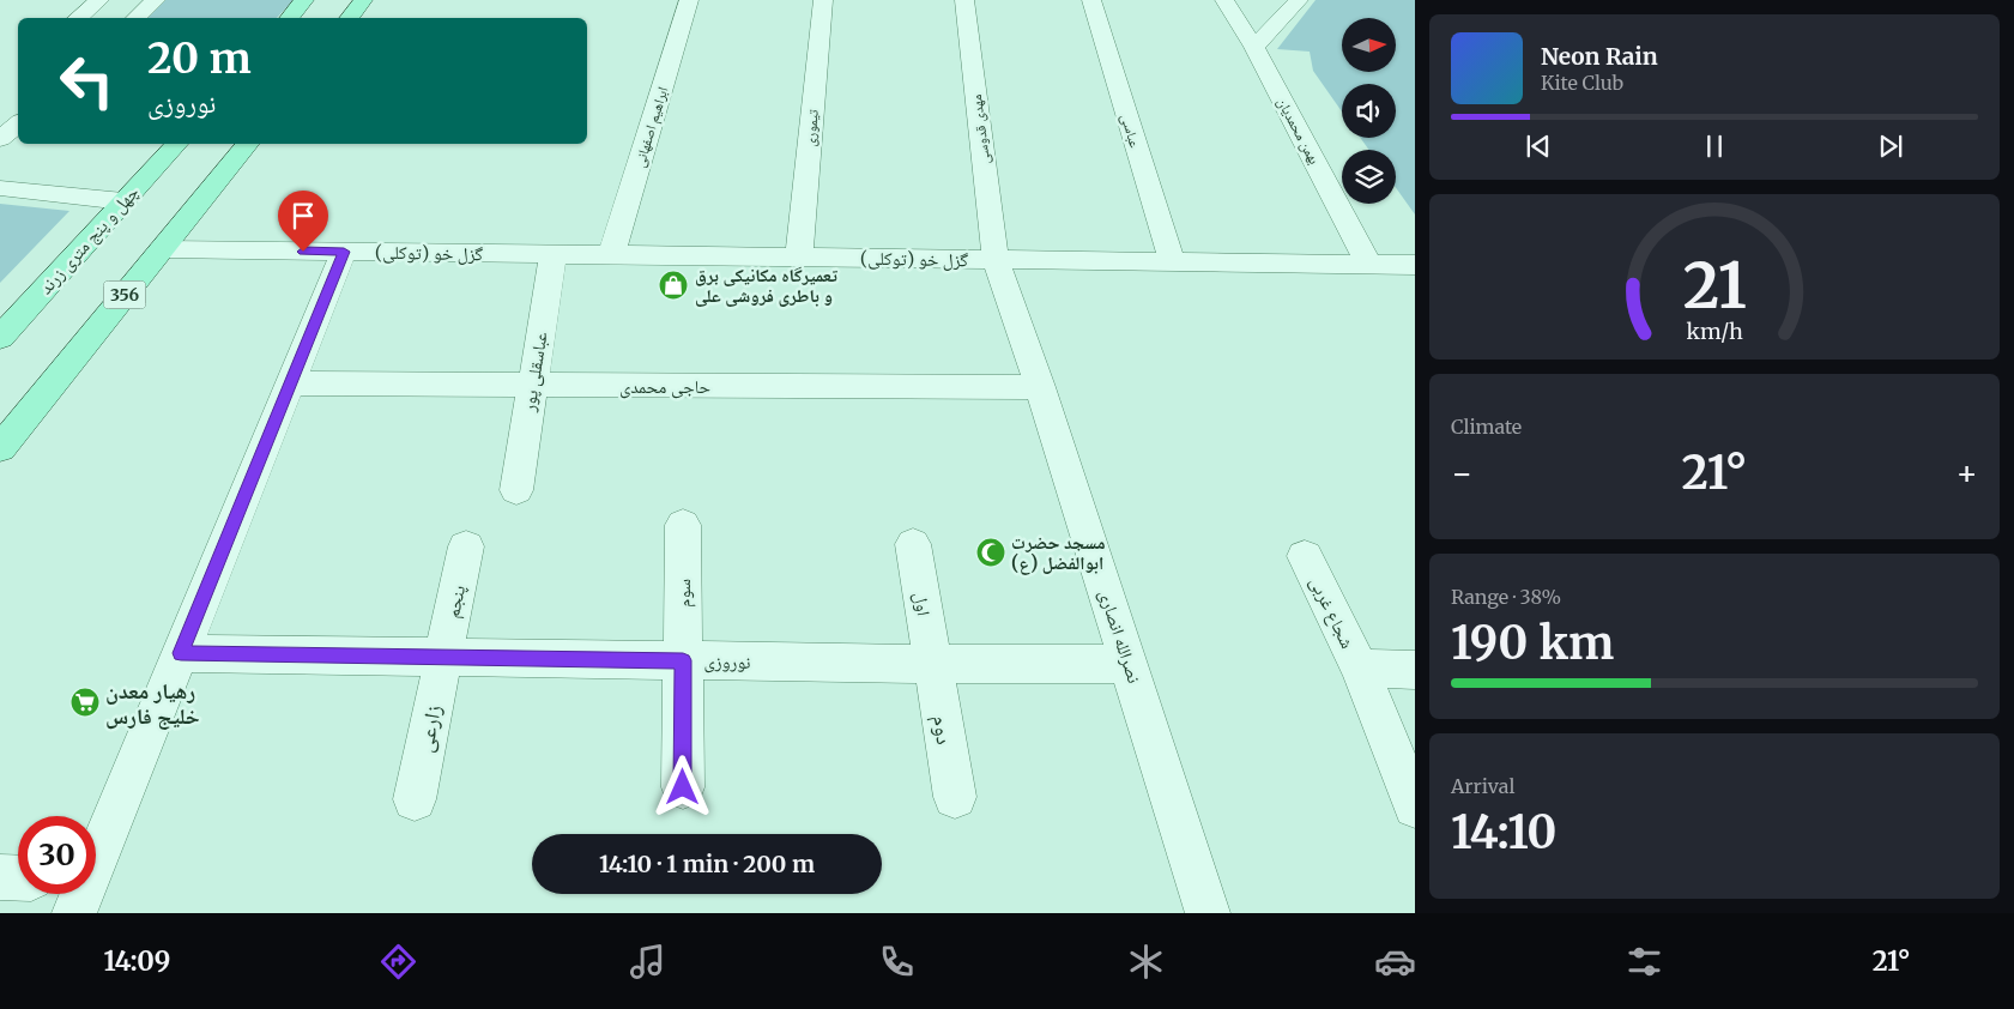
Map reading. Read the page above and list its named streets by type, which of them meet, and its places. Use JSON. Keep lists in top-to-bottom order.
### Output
{
  "streets": {
    "main road": ["چهل و پنج متری زرند", "356"],
    "street": [
      "ابراهیم اصفهانی",
      "تیموری",
      "مهدی قدوسی",
      "عباسی",
      "بهمن محمدیان",
      "گزل خو (توکلی)",
      "عباسقلی پور",
      "حاجی محمدی",
      "سوم",
      "پنجم",
      "اول",
      "شجاع غربی",
      "نصرالله انصاری",
      "نوروزی",
      "زارعی",
      "دوم"
    ]
  },
  "crossings": [
    ["ابراهیم اصفهانی", "گزل خو (توکلی)"],
    ["تیموری", "گزل خو (توکلی)"],
    ["مهدی قدوسی", "گزل خو (توکلی)"],
    ["مهدی قدوسی", "نصرالله انصاری"],
    ["عباسی", "گزل خو (توکلی)"],
    ["بهمن محمدیان", "گزل خو (توکلی)"],
    ["گزل خو (توکلی)", "356"],
    ["گزل خو (توکلی)", "عباسقلی پور"],
    ["گزل خو (توکلی)", "نصرالله انصاری"],
    ["عباسقلی پور", "حاجی محمدی"],
    ["حاجی محمدی", "نصرالله انصاری"],
    ["سوم", "نوروزی"],
    ["پنجم", "نوروزی"],
    ["پنجم", "زارعی"],
    ["اول", "نوروزی"],
    ["اول", "دوم"],
    ["نصرالله انصاری", "نوروزی"],
    ["نوروزی", "زارعی"],
    ["نوروزی", "دوم"]
  ],
  "places": {
    "shop": ["تعمیرگاه مکانیکی برق و باطری فروشی علی"],
    "mosque": ["مسجد حضرت ابوالفضل (ع)"],
    "supermarket": ["رهیار معدن خلیج فارس"]
  },
  "north": "right",
  "page": {
    "turn": ["20 m", "نوروزی"],
    "song": ["Neon Rain", "Kite Club"],
    "tile": [
      "Climate",
      ["Range · 38%", "190 km"],
      ["Arrival", "14:10"]
    ],
    "heat": ["−", "21°", "+"],
    "limit": "30",
    "trip": "14:10 · 1 min · 200 m",
    "tabs": ["14:09", "21°"],
    "gauge": ["21", "km/h"]
  }
}
